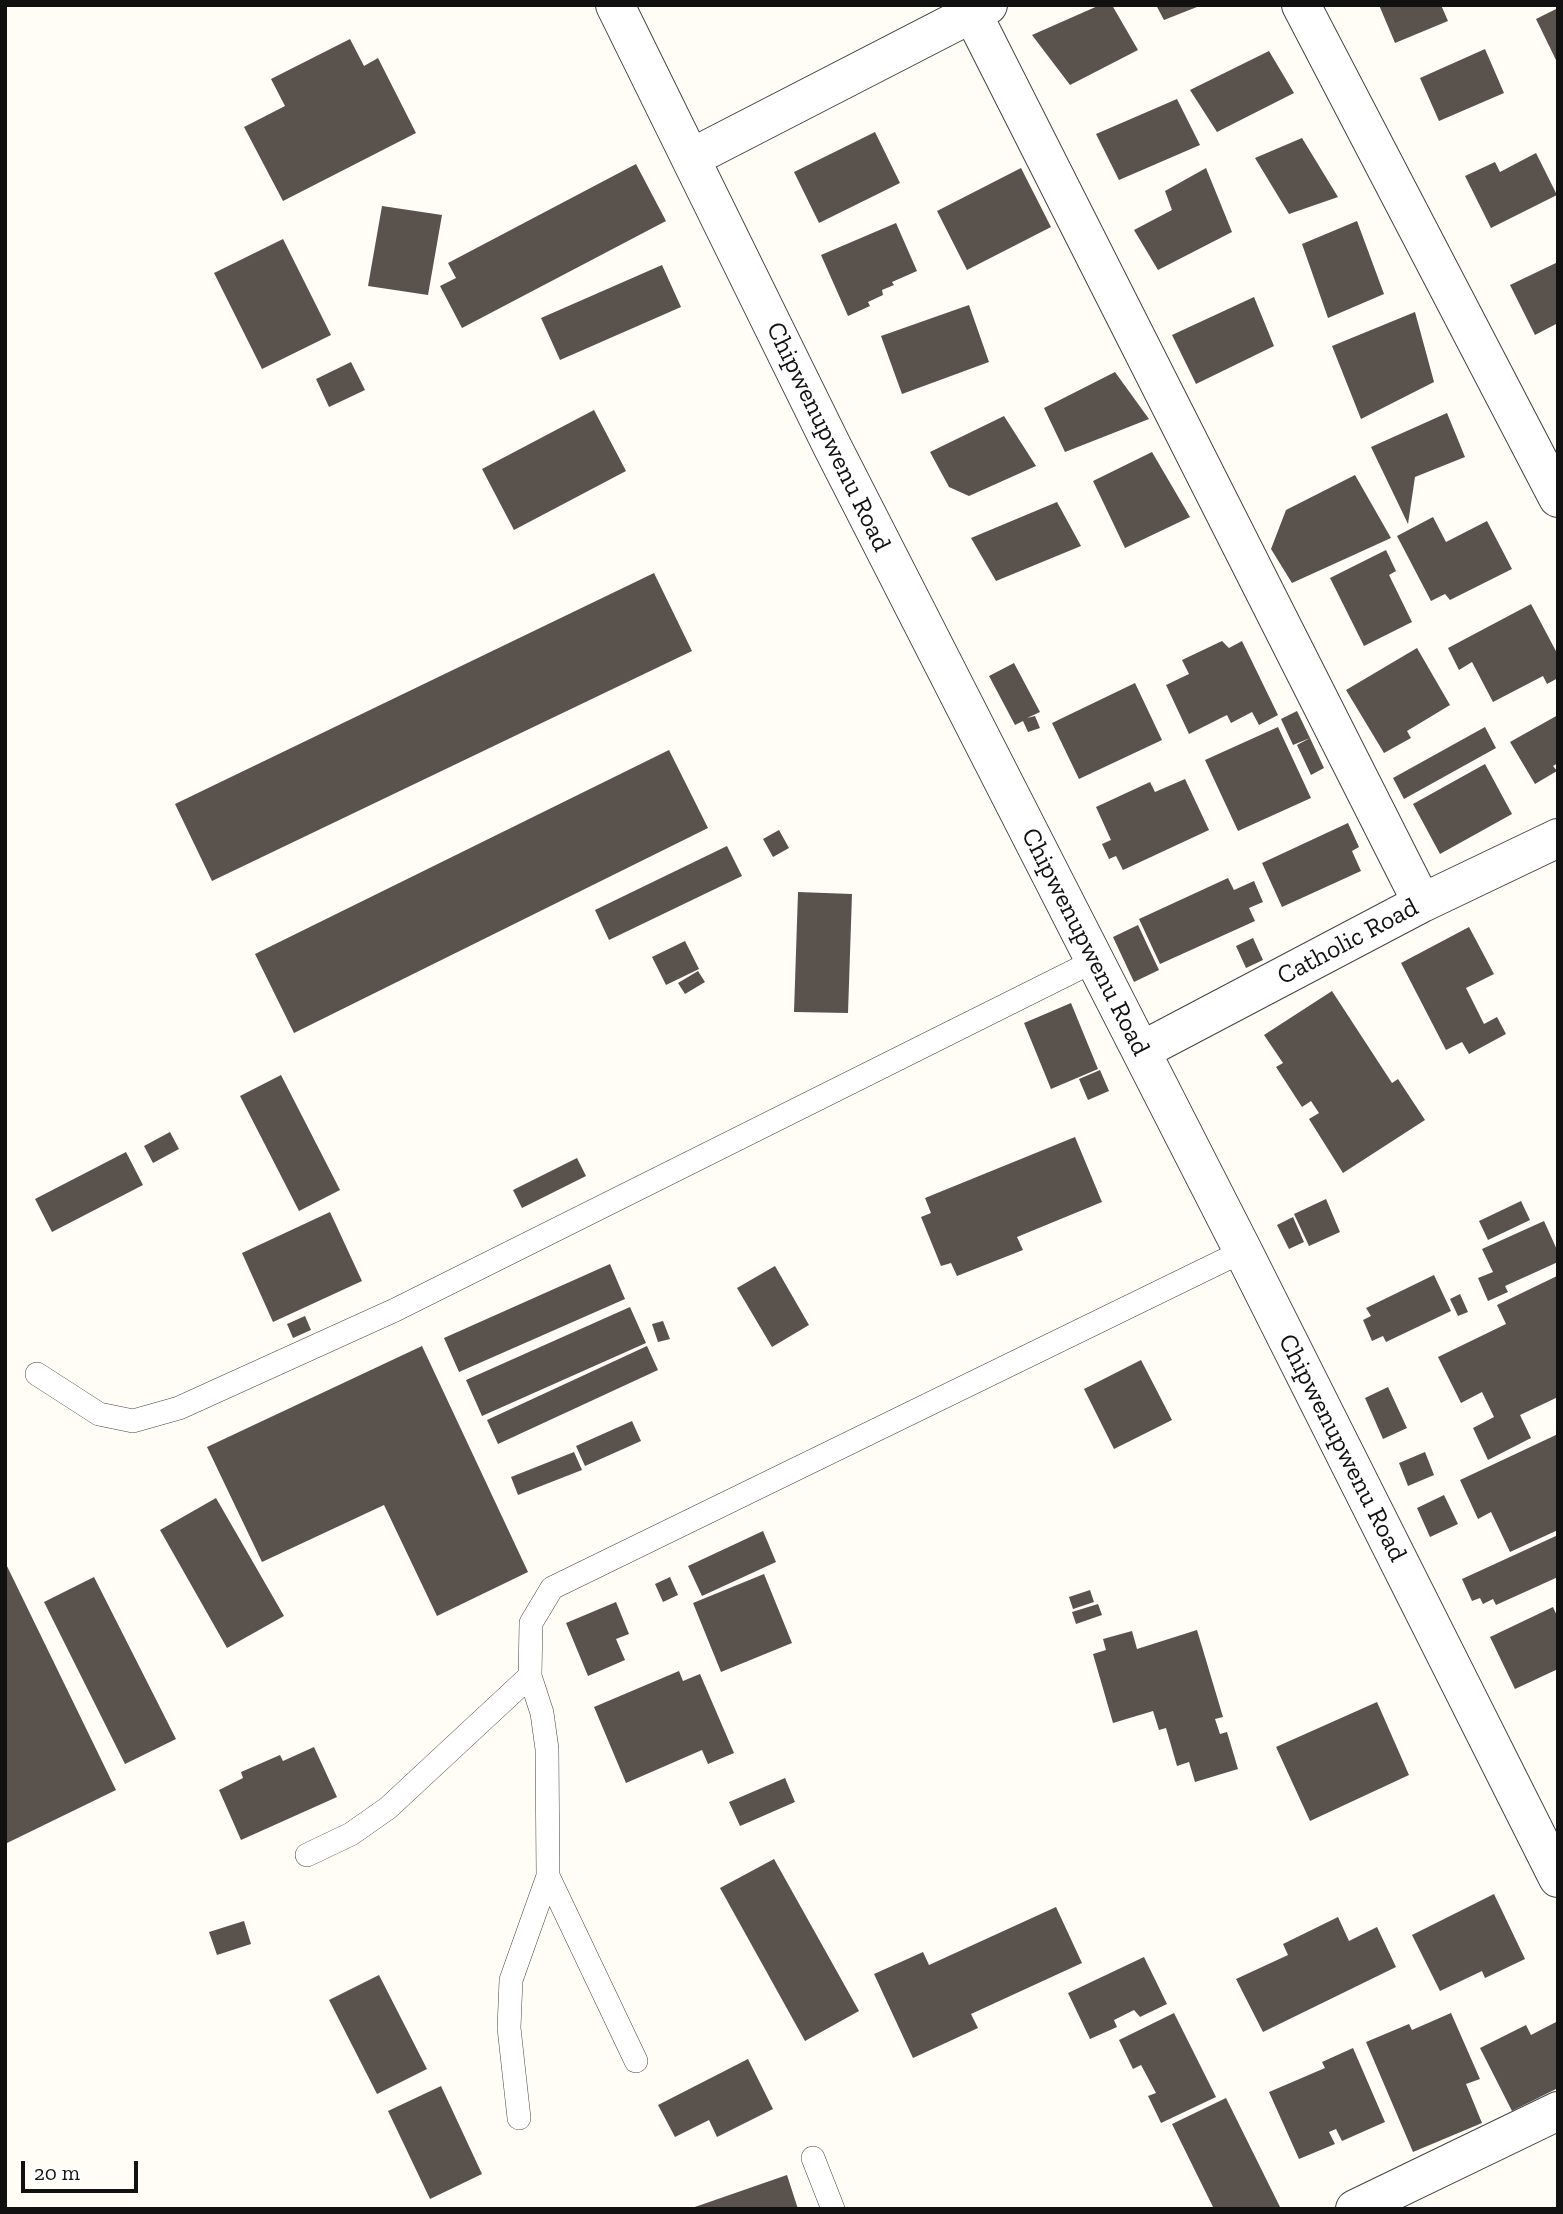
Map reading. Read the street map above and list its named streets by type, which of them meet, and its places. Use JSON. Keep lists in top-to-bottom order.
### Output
{
  "streets": {
    "street": ["Chipwenupwenu Road", "Catholic Road"]
  },
  "crossings": [
    ["Chipwenupwenu Road", "Catholic Road"]
  ],
  "scale_bar": "20 m"
}
